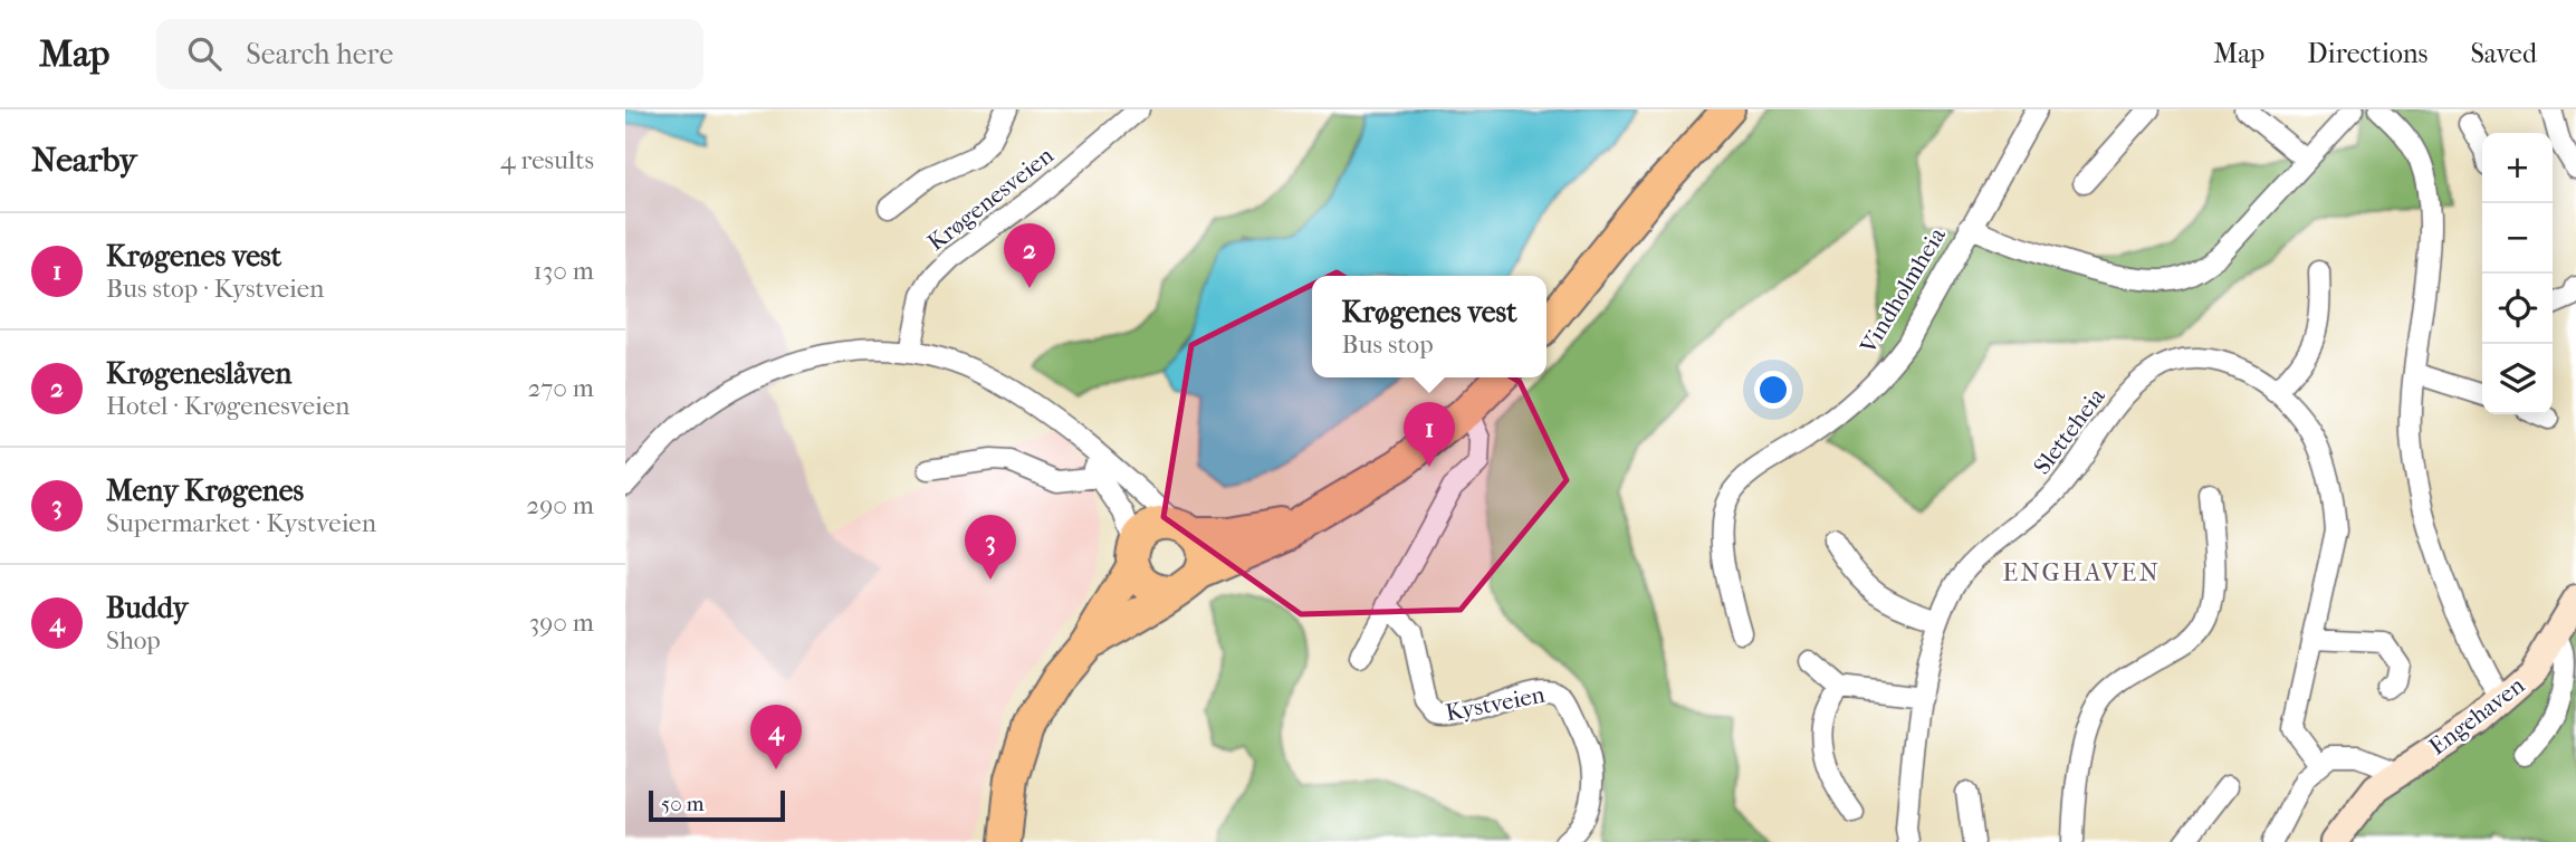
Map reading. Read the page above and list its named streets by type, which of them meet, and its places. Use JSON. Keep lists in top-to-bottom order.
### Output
{
  "streets": {
    "street": [
      "Krøgenesveien",
      "Vindholmheia",
      "Sletteheia",
      "Kystveien",
      "Engehaven"
    ]
  },
  "districts": ["ENGHAVEN"],
  "scale_bar": "50 m",
  "page": {
    "header": "Map",
    "search": "Search here",
    "nav": ["Map", "Directions", "Saved"],
    "heading": ["Nearby", "4 results"],
    "map_buttons": ["+", "−"],
    "list": [
      {
        "mark": "1",
        "name": "Krøgenes vest",
        "note": "Bus stop · Kystveien",
        "value": "130 m"
      },
      {
        "mark": "2",
        "name": "Krøgeneslåven",
        "note": "Hotel · Krøgenesveien",
        "value": "270 m"
      },
      {
        "mark": "3",
        "name": "Meny Krøgenes",
        "note": "Supermarket · Kystveien",
        "value": "290 m"
      },
      {
        "mark": "4",
        "name": "Buddy",
        "note": "Shop",
        "value": "390 m"
      }
    ],
    "pins": [
      "2",
      "1",
      "3",
      "4"
    ],
    "popup": ["Krøgenes vest", "Bus stop"],
    "scale": "50 m"
  }
}
